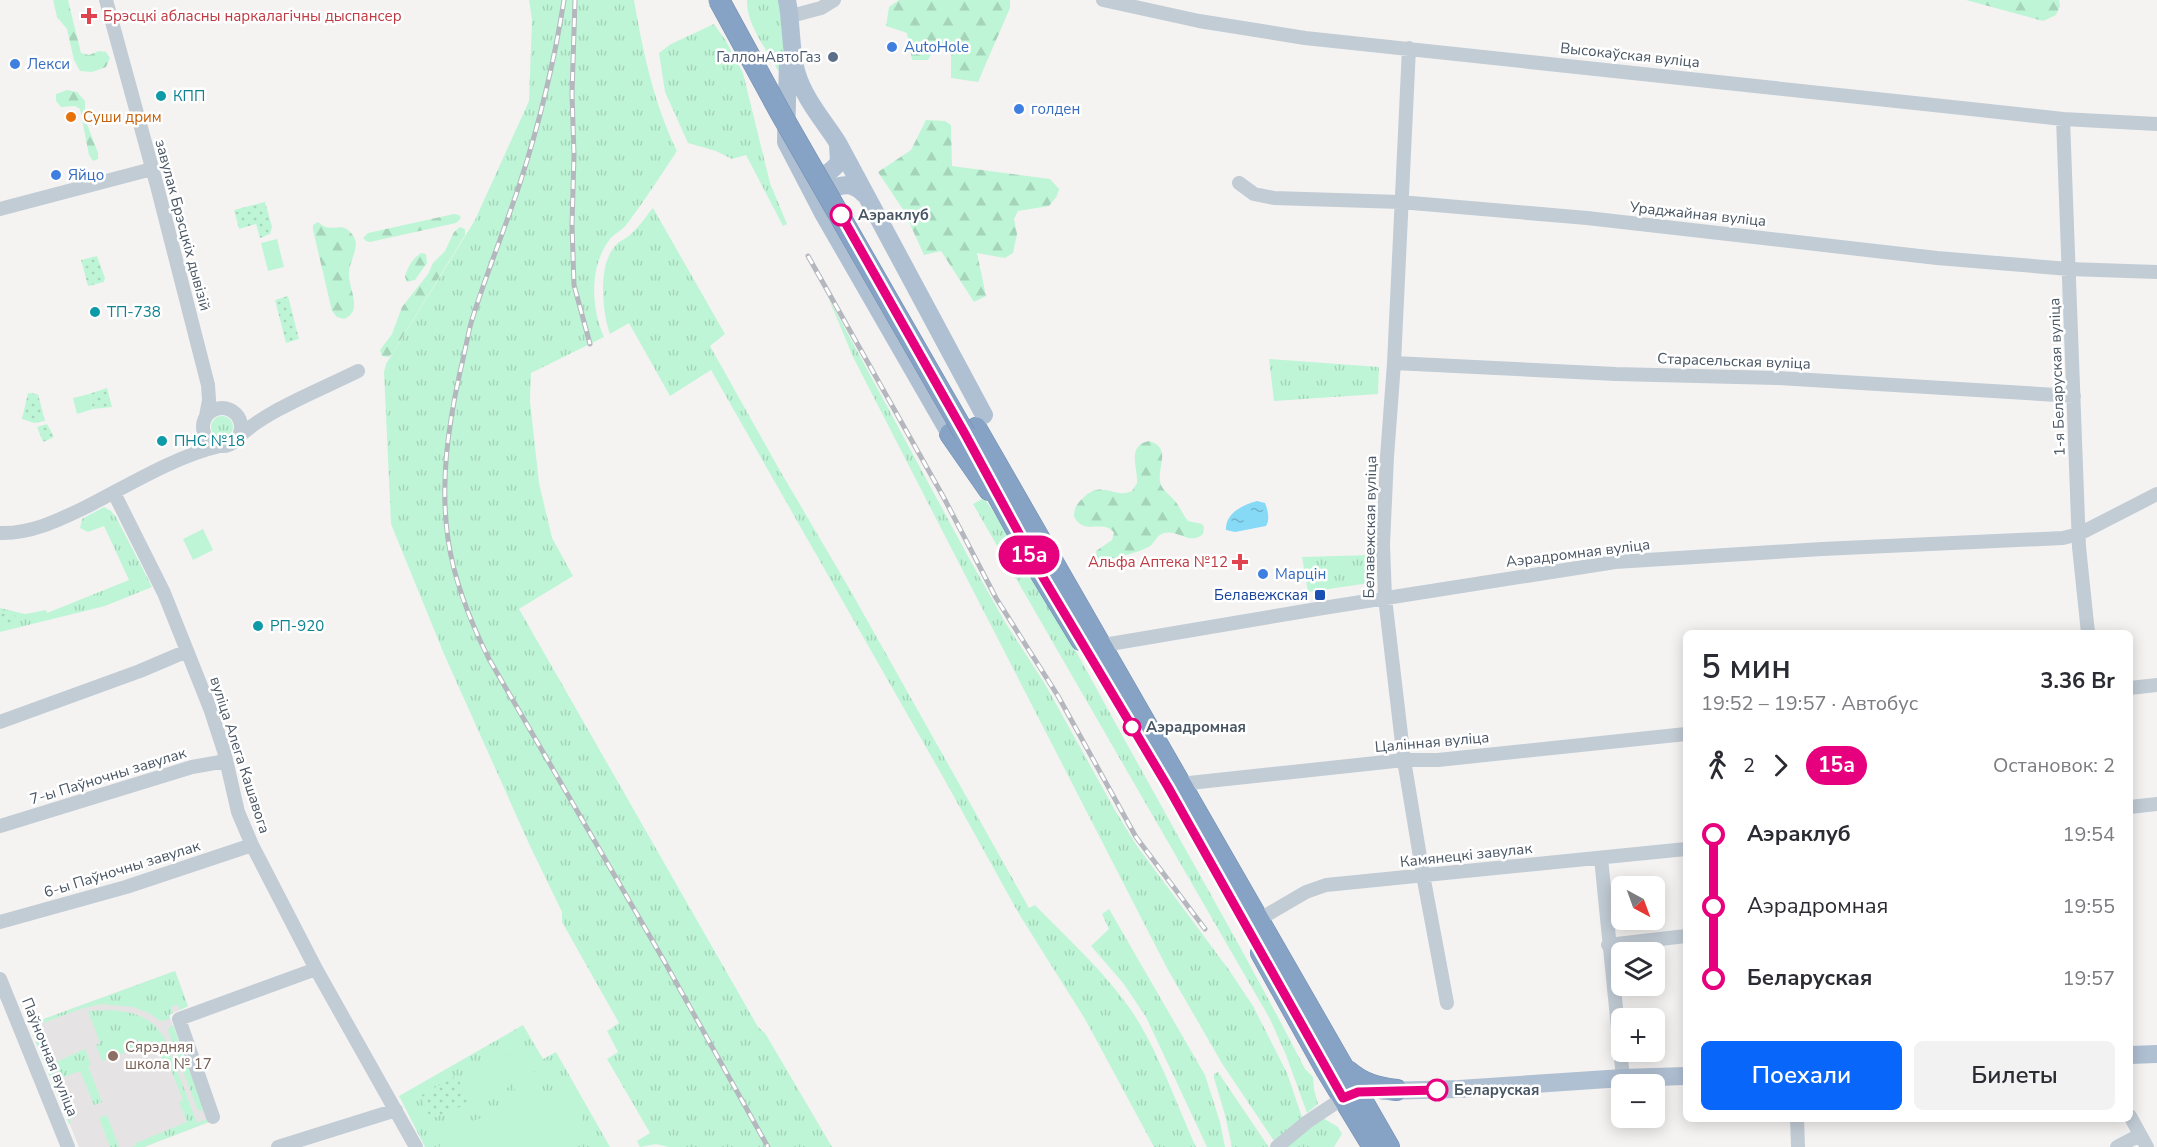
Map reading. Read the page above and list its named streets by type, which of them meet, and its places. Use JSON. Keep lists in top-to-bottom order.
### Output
{
  "streets": {
    "street": [
      "Высокаўская вуліца",
      "Ураджайная вуліца",
      "завулак Брэсцкіх дывізій",
      "Старасельская вуліца",
      "1-я Беларуская вуліца",
      "Белавежская вуліца",
      "Аэрадромная вуліца",
      "Цалінная вуліца",
      "вуліца Алега Кашавога",
      "7-ы Паўночны завулак",
      "Камянецкі завулак",
      "6-ы Паўночны завулак",
      "Паўночная вуліца"
    ]
  },
  "crossings": [
    ["Высокаўская вуліца", "1-я Беларуская вуліца"],
    ["Высокаўская вуліца", "Белавежская вуліца"],
    ["Ураджайная вуліца", "1-я Беларуская вуліца"],
    ["Ураджайная вуліца", "Белавежская вуліца"],
    ["завулак Брэсцкіх дывізій", "вуліца Алега Кашавога"],
    ["Старасельская вуліца", "1-я Беларуская вуліца"],
    ["Старасельская вуліца", "Белавежская вуліца"],
    ["1-я Беларуская вуліца", "Аэрадромная вуліца"],
    ["Белавежская вуліца", "Аэрадромная вуліца"],
    ["Белавежская вуліца", "Цалінная вуліца"],
    ["Белавежская вуліца", "Камянецкі завулак"],
    ["вуліца Алега Кашавога", "7-ы Паўночны завулак"],
    ["вуліца Алега Кашавога", "6-ы Паўночны завулак"]
  ],
  "places": {
    "health": ["Брэсцкі абласны наркалагічны дыспансер", "Альфа Аптека №12"],
    "other": [
      "AutoHole",
      "ГаллонАвтоГаз",
      "Лекси",
      "КПП",
      "голден",
      "Суши дрим",
      "Яйцо",
      "Аэраклуб",
      "ТП-738",
      "ПНС №18",
      "Марцін",
      "РП-920",
      "Аэрадромная",
      "Сярэдняя школа № 17",
      "Беларуская"
    ],
    "transit": ["Белавежская"]
  },
  "lines": ["bus line 15а"],
  "north": "bottom right",
  "page": {
    "on_map": "15а",
    "heading": ["5 мин", "19:52 – 19:57 · Автобус", "3.36 Br"],
    "legs": ["2", "15а", "Остановок: 2"],
    "list": [
      {
        "name": "Аэраклуб",
        "value": "19:54"
      },
      {
        "name": "Аэрадромная",
        "value": "19:55"
      },
      {
        "name": "Беларуская",
        "value": "19:57"
      }
    ],
    "map_buttons": ["+", "−"],
    "buttons": ["Поехали", "Билеты"]
  }
}
